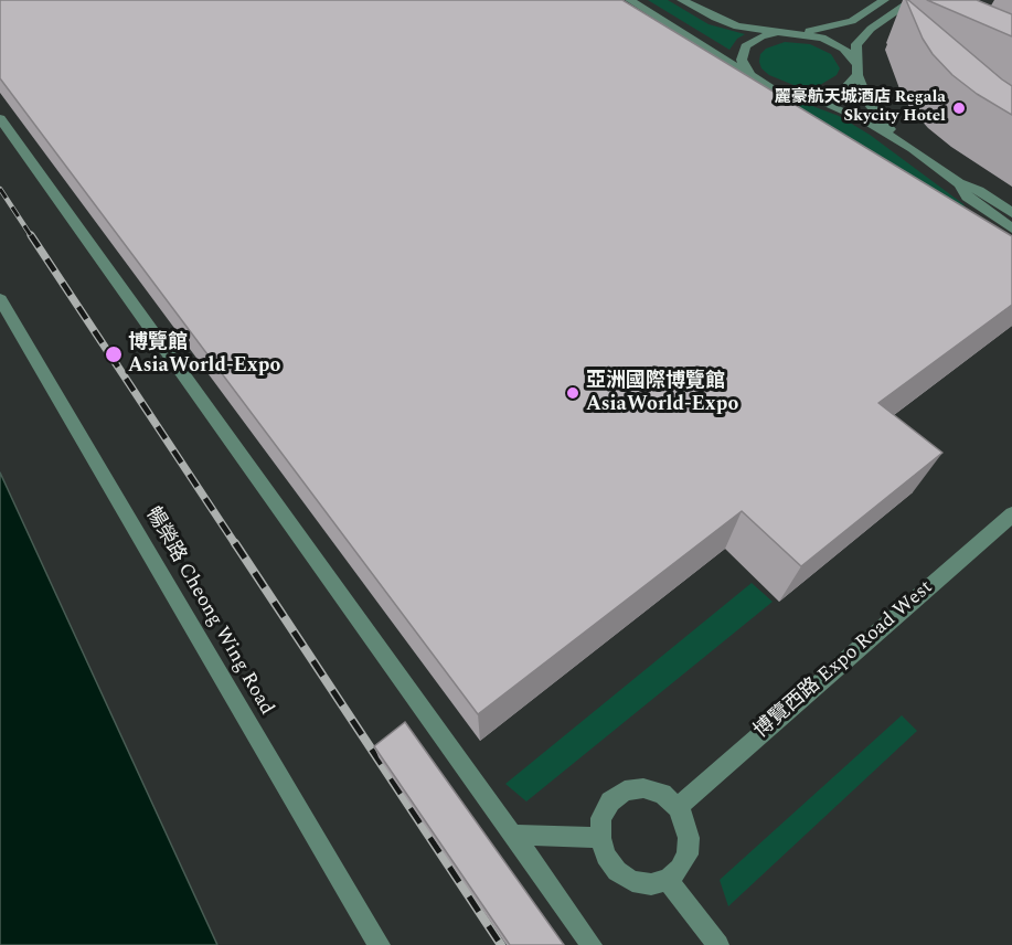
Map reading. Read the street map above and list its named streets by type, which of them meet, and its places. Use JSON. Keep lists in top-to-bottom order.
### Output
{
  "streets": {
    "street": ["暢榮路 Cheong Wing Road", "博覽西路 Expo Road West"]
  },
  "places": ["麗豪航天城酒店 Regala Skycity Hotel", "博覽館 AsiaWorld-Expo", "亞洲國際博覽館 AsiaWorld-Expo"]
}
